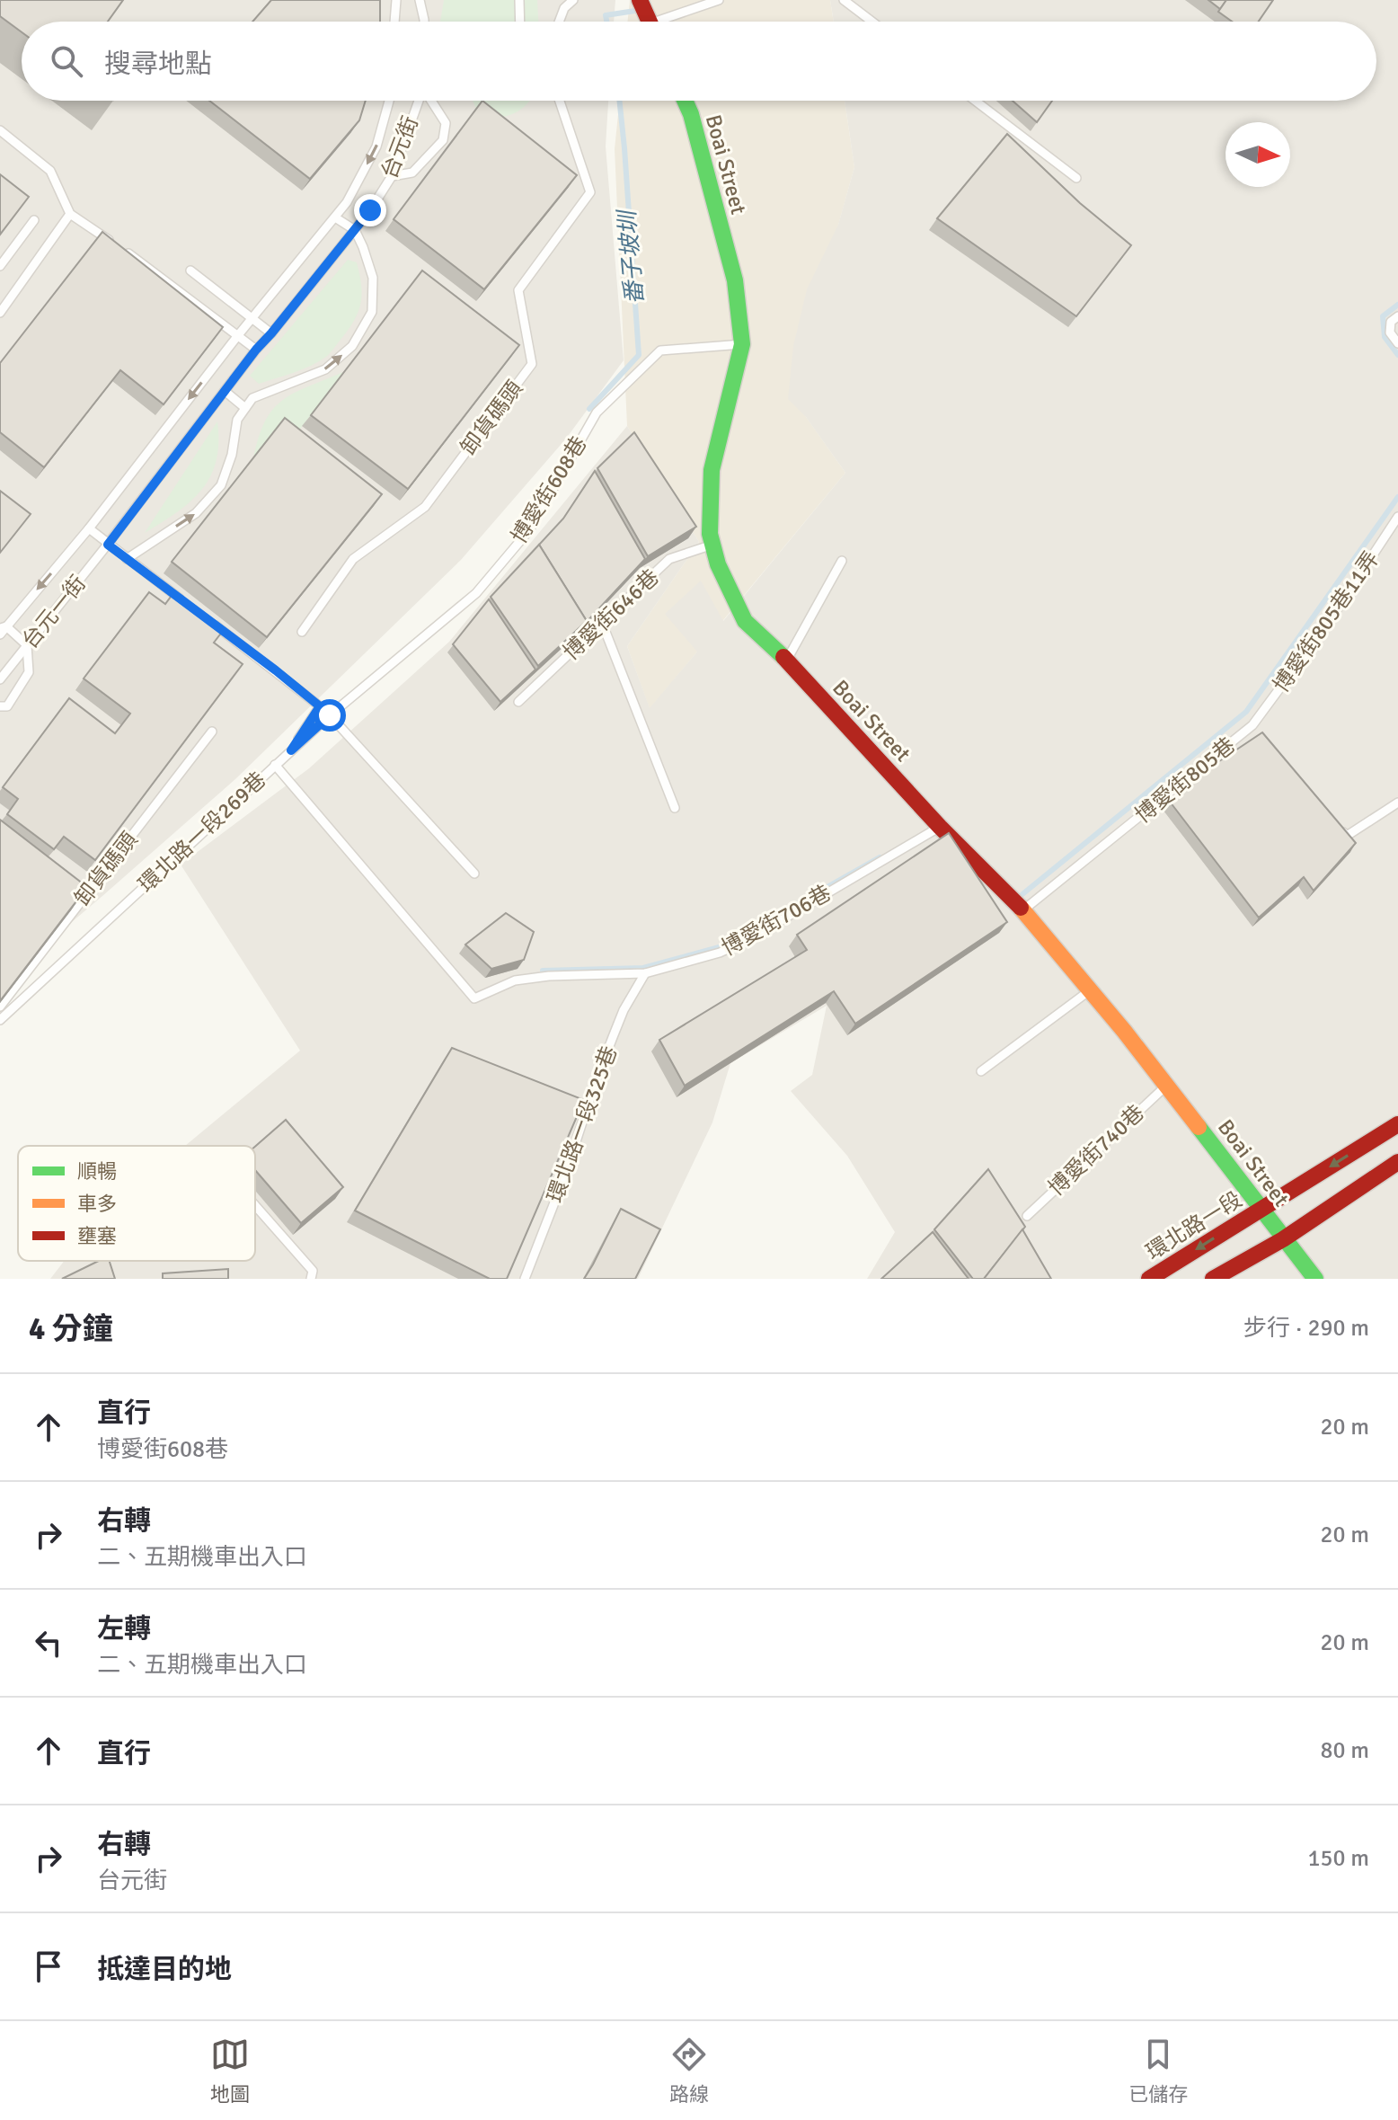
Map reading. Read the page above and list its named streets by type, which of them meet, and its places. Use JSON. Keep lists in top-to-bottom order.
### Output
{
  "streets": {
    "street": ["Boai Street", "環北路一段"],
    "lane": [
      "台元街",
      "卸貨碼頭",
      "博愛街608巷",
      "台元一街",
      "博愛街646巷",
      "博愛街805巷11弄",
      "博愛街805巷",
      "環北路一段269巷",
      "博愛街706巷",
      "環北路一段325巷",
      "博愛街740巷"
    ]
  },
  "crossings": [
    ["台元街", "台元一街"],
    ["Boai Street", "博愛街608巷"],
    ["Boai Street", "博愛街646巷"],
    ["Boai Street", "博愛街805巷"],
    ["Boai Street", "博愛街706巷"],
    ["Boai Street", "博愛街740巷"],
    ["Boai Street", "環北路一段"],
    ["博愛街608巷", "環北路一段269巷"],
    ["博愛街805巷11弄", "博愛街805巷"],
    ["環北路一段269巷", "博愛街706巷"],
    ["博愛街706巷", "環北路一段325巷"]
  ],
  "water": ["番子坡圳"],
  "legend": ["順暢", "車多", "壅塞"],
  "north": "right",
  "page": {
    "search": "搜尋地點",
    "heading": ["4 分鐘", "步行 · 290 m"],
    "list": [
      ["直行", "博愛街608巷", "20 m"],
      ["右轉", "二、五期機車出入口", "20 m"],
      ["左轉", "二、五期機車出入口", "20 m"],
      ["直行", "80 m"],
      ["右轉", "台元街", "150 m"],
      "抵達目的地"
    ],
    "nav": ["地圖", "路線", "已儲存"]
  }
}
